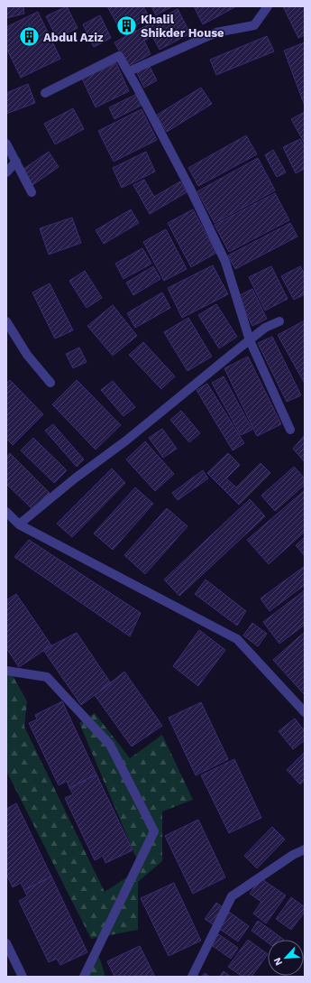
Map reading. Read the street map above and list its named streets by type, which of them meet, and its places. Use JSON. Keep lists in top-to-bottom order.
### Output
{
  "places": {
    "building": ["Khalil Shikder House", "Abdul Aziz"]
  },
  "north": "bottom left"
}
